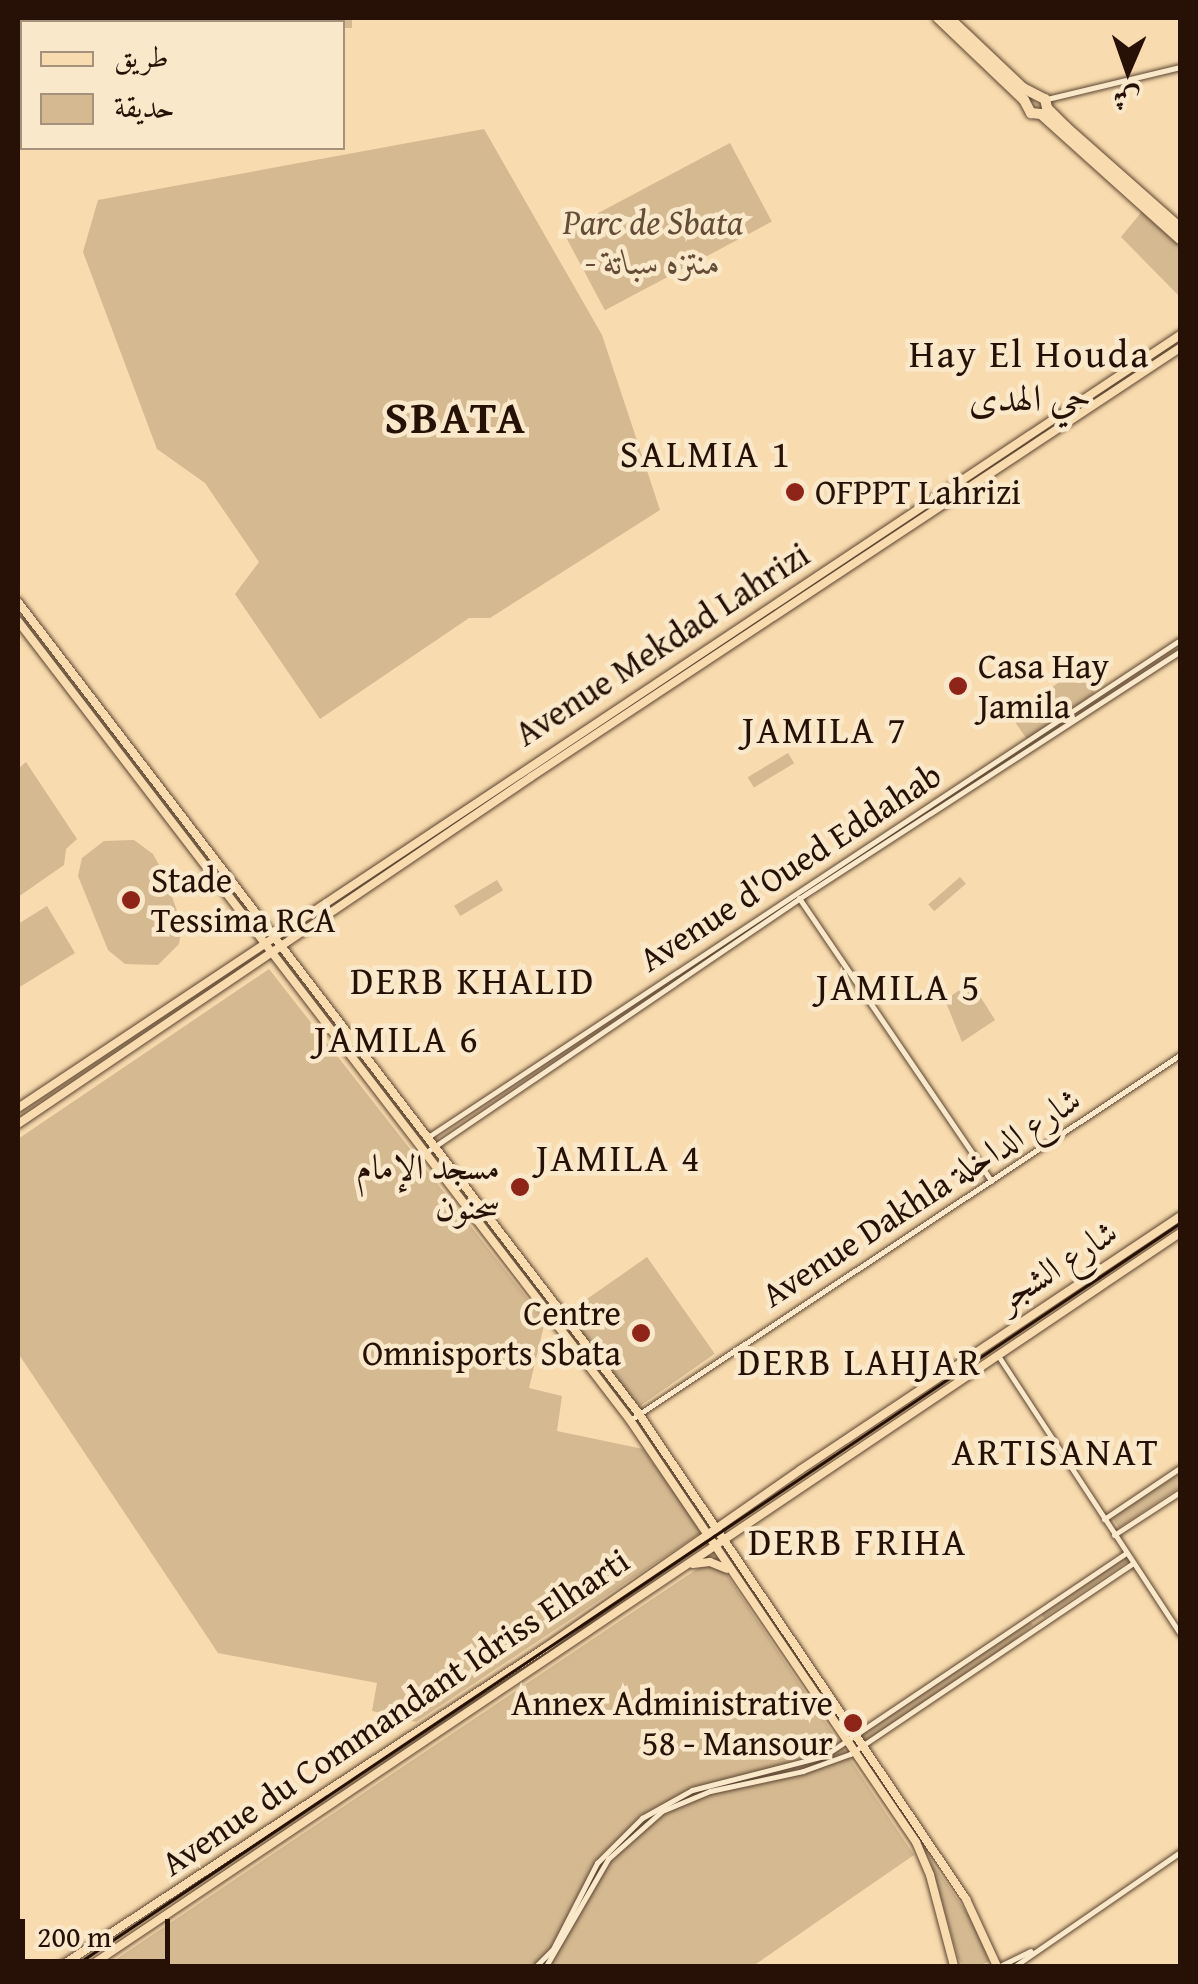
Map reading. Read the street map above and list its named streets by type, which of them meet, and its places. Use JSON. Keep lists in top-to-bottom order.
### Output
{
  "streets": {
    "main road": ["Avenue Mekdad Lahrizi", "شارع الشجر", "Avenue du Commandant Idriss Elharti"],
    "street": ["Avenue d'Oued Eddahab", "Avenue Dakhla شارع الداخلة"]
  },
  "crossings": [
    ["شارع الشجر", "Avenue du Commandant Idriss Elharti"]
  ],
  "districts": [
    "Hay El Houda حي الهدى",
    "SBATA",
    "SALMIA 1",
    "JAMILA 7",
    "DERB KHALID",
    "JAMILA 5",
    "JAMILA 6",
    "JAMILA 4",
    "DERB LAHJAR",
    "ARTISANAT",
    "DERB FRIHA"
  ],
  "parks": ["Parc de Sbata - منتزه سباتة"],
  "places": [
    "OFPPT Lahrizi",
    "Casa Hay Jamila",
    "Stade Tessima RCA",
    "مسجد الإمام سحنون",
    "Centre Omnisports Sbata",
    "Annex Administrative 58 - Mansour"
  ],
  "legend": ["طريق", "حديقة"],
  "scale_bar": "200 m",
  "north": "bottom"
}
